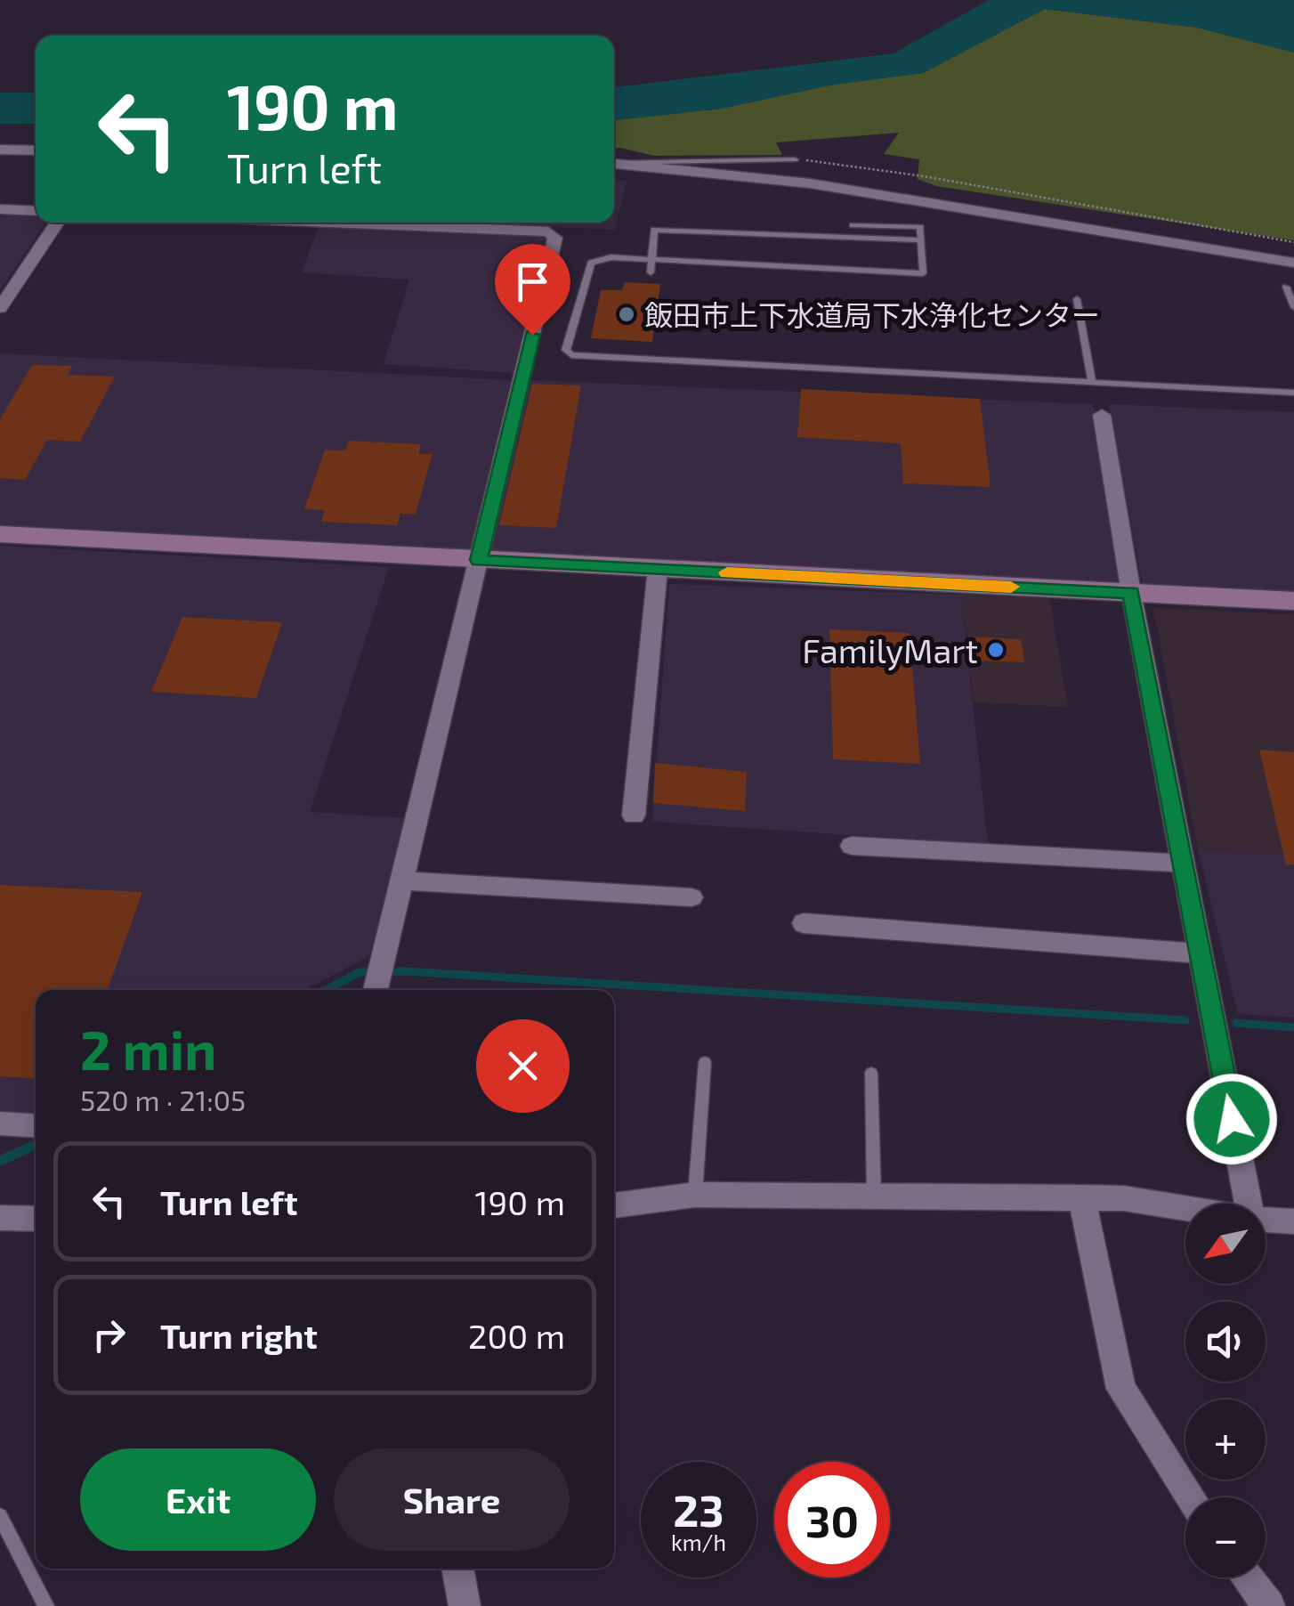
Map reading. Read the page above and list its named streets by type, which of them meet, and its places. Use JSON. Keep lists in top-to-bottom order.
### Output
{
  "places": ["飯田市上下水道局下水浄化センター", "FamilyMart"],
  "north": "bottom left",
  "page": {
    "turn": ["190 m", "Turn left"],
    "heading": ["2 min", "520 m · 21:05"],
    "list": [
      {
        "name": "Turn left",
        "value": "190 m"
      },
      {
        "name": "Turn right",
        "value": "200 m"
      }
    ],
    "map_buttons": ["+", "−"],
    "buttons": ["Exit", "Share"],
    "speed": "23 km/h",
    "limit": "30"
  }
}
